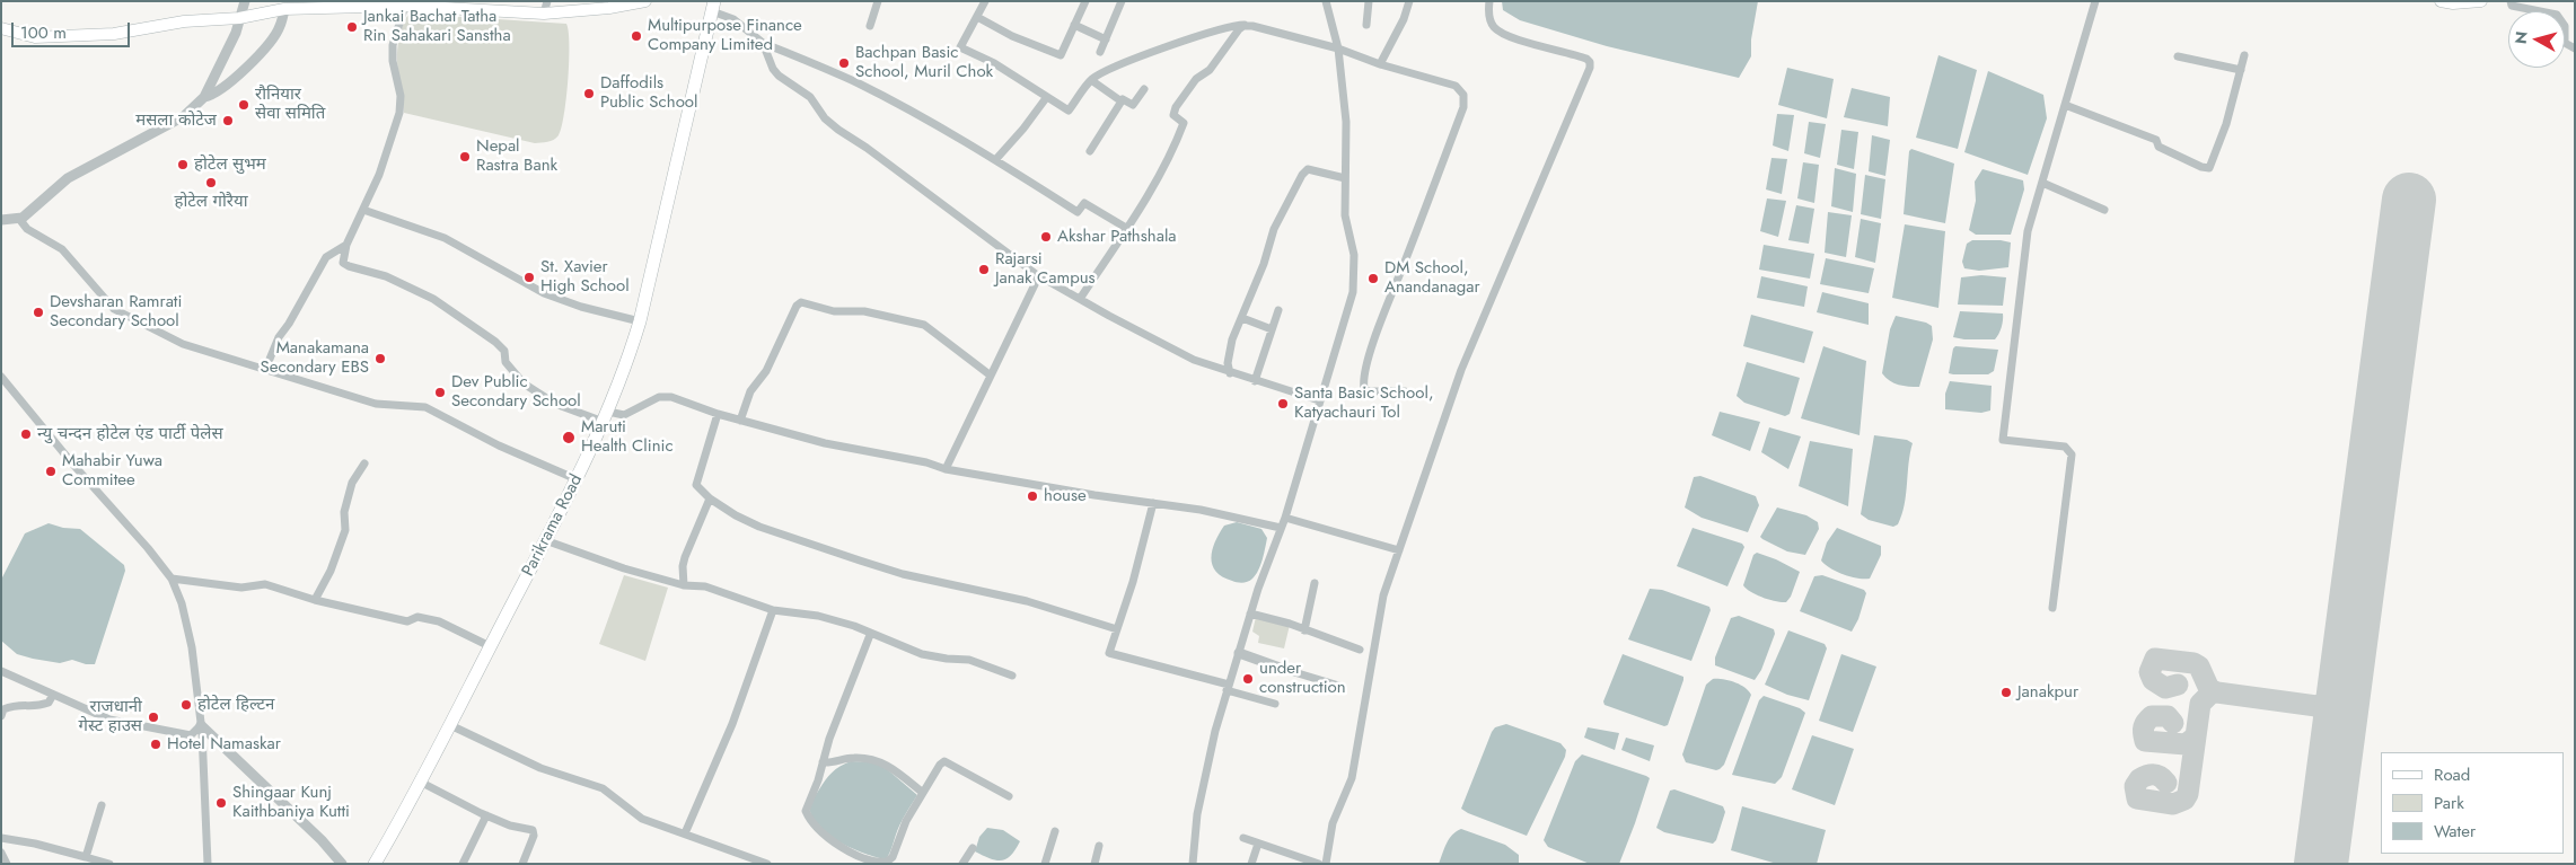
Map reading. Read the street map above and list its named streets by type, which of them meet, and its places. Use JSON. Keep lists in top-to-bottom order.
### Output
{
  "streets": {
    "main road": ["Parikrama Road"]
  },
  "places": [
    "Jankai Bachat Tatha Rin Sahakari Sanstha",
    "Multipurpose Finance Company Limited",
    "Bachpan Basic School, Muril Chok",
    "Daffodils Public School",
    "रौनियार सेवा समिति",
    "मसला कोटेज",
    "Nepal Rastra Bank",
    "होटेल सुभम",
    "होटेल गोरैया",
    "Akshar Pathshala",
    "Rajarsi Janak Campus",
    "St. Xavier High School",
    "DM School, Anandanagar",
    "Devsharan Ramrati Secondary School",
    "Manakamana Secondary EBS",
    "Dev Public Secondary School",
    "Santa Basic School, Katyachauri Tol",
    "न्यु चन्दन होटेल एंड पार्टी पेलेस",
    "Maruti Health Clinic",
    "Mahabir Yuwa Commitee",
    "house",
    "under construction",
    "Janakpur",
    "होटेल हिल्टन",
    "राजधानी गेस्ट हाउस",
    "Hotel Namaskar",
    "Shingaar Kunj Kaithbaniya Kutti"
  ],
  "legend": ["Road", "Park", "Water"],
  "scale_bar": "100 m",
  "north": "left"
}
